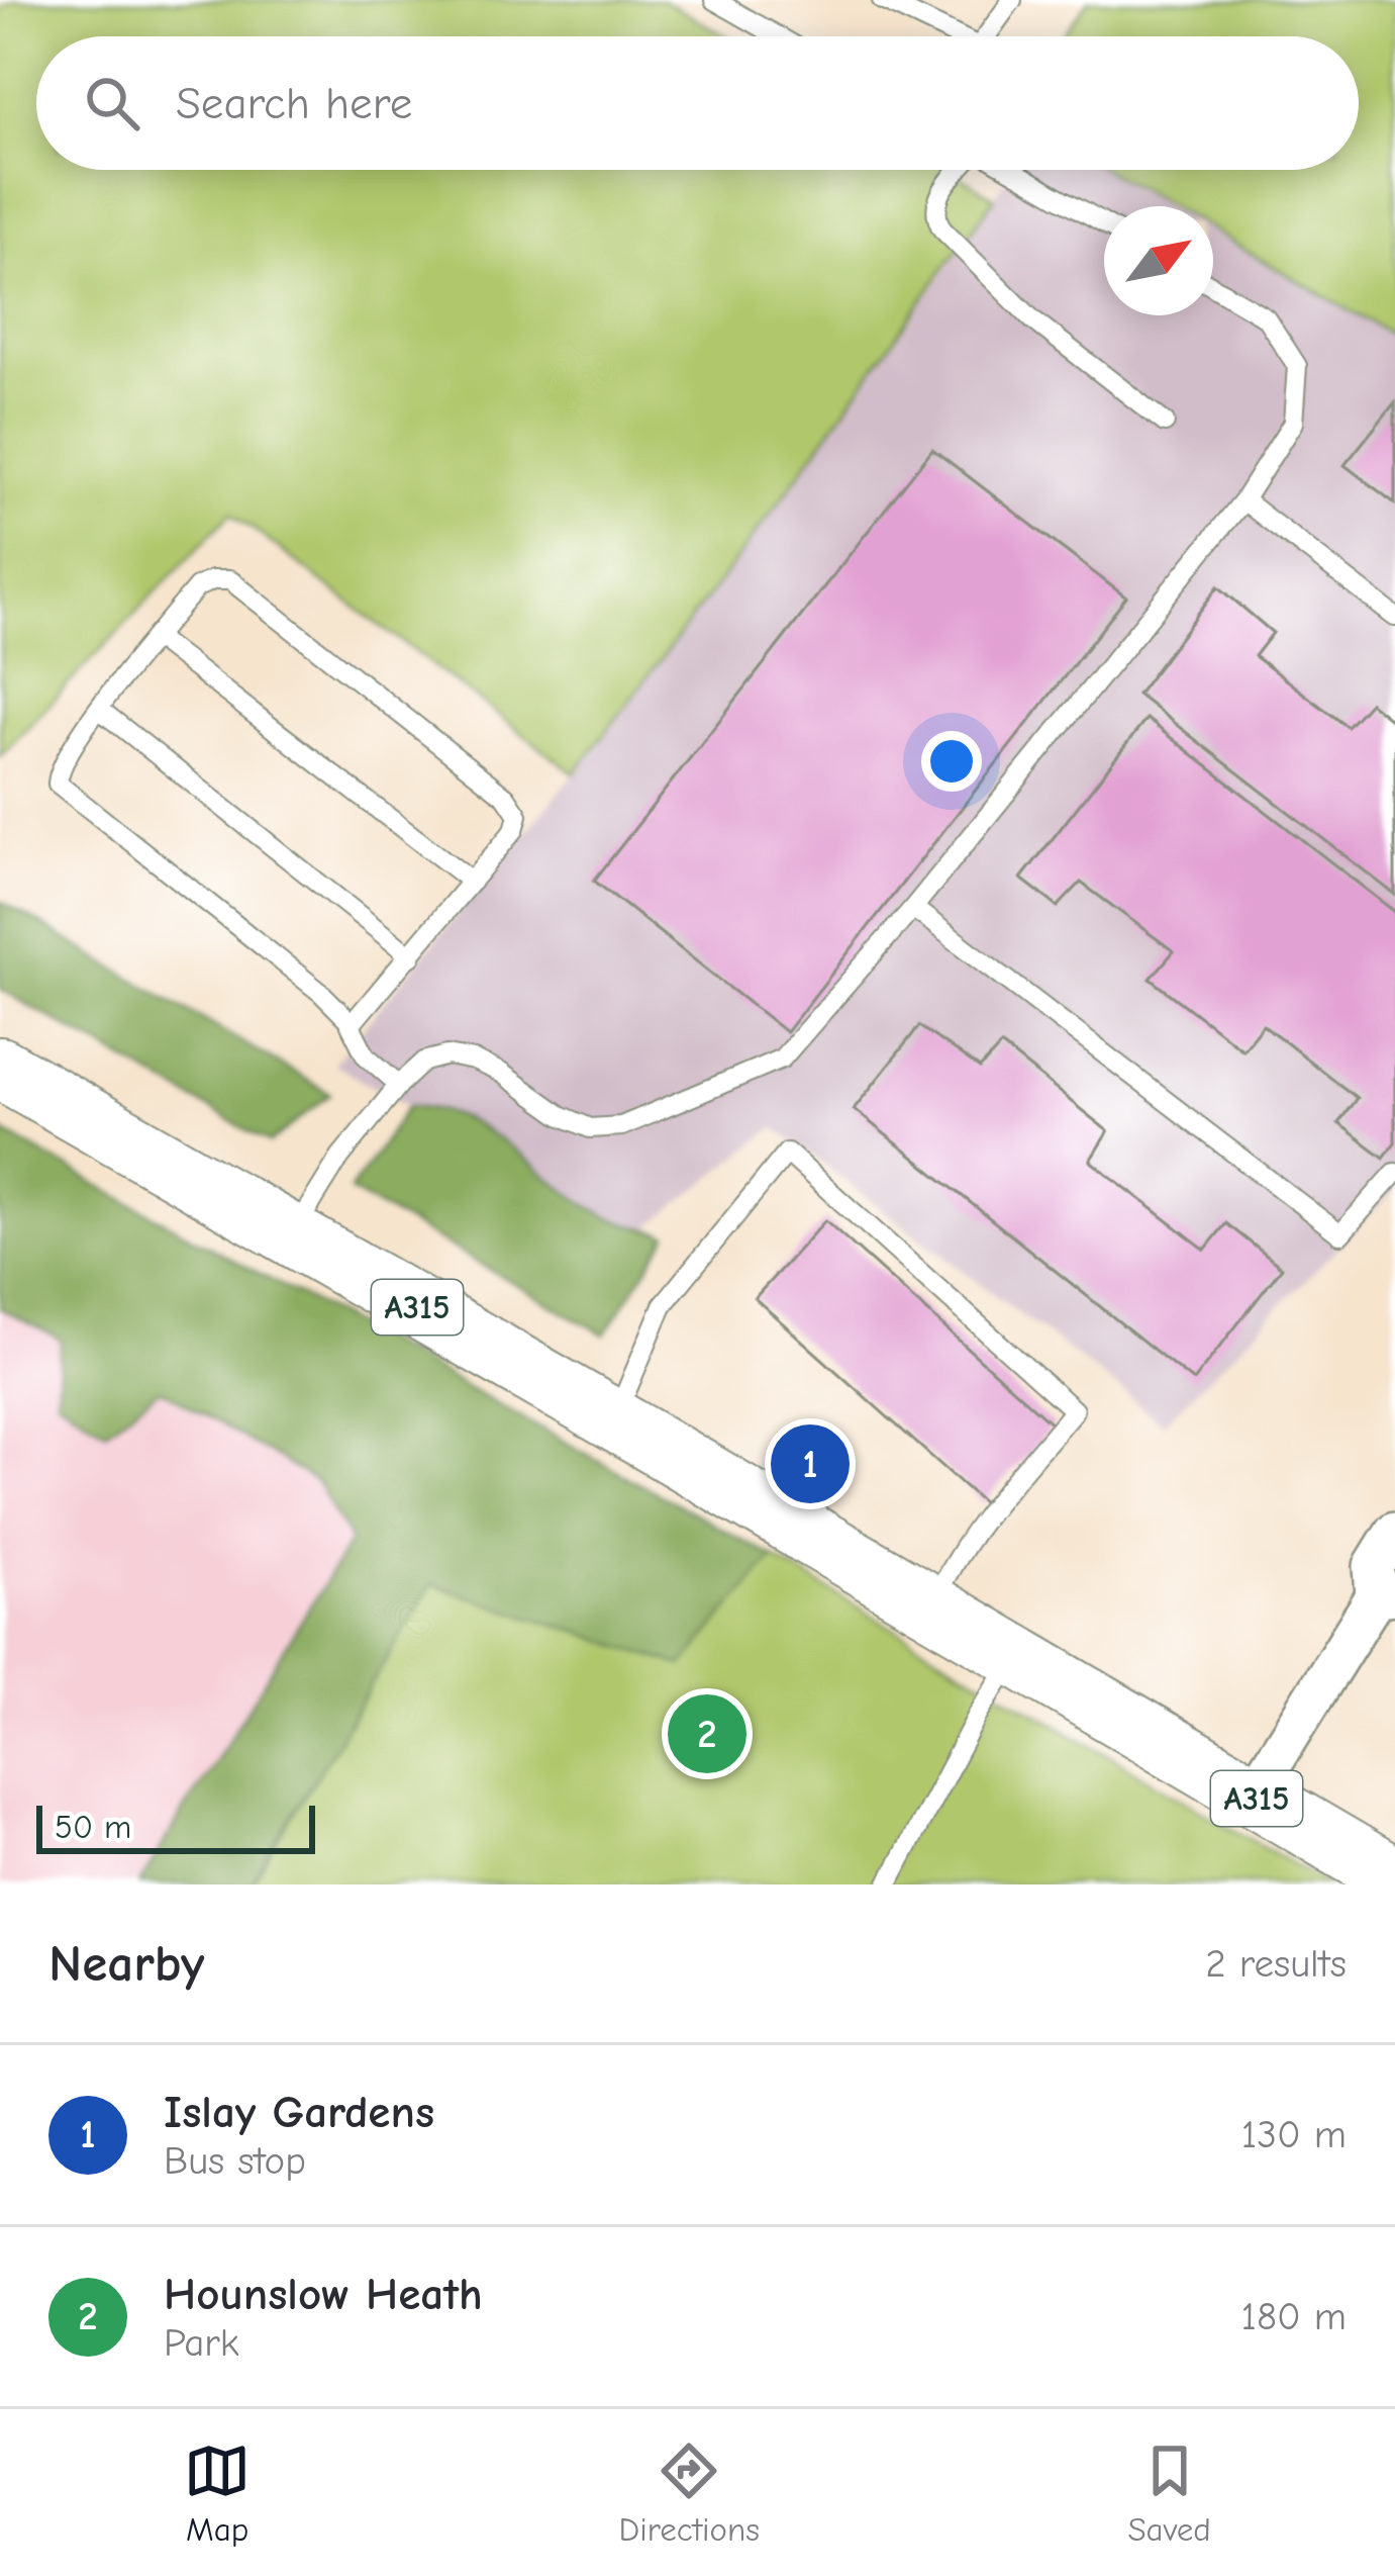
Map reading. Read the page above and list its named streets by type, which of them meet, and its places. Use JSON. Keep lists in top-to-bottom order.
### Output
{
  "streets": {
    "main road": ["A315"]
  },
  "scale_bar": "50 m",
  "north": "top right",
  "page": {
    "search": "Search here",
    "pins": ["1", "2"],
    "scale": "50 m",
    "heading": ["Nearby", "2 results"],
    "list": [
      {
        "mark": "1",
        "name": "Islay Gardens",
        "note": "Bus stop",
        "value": "130 m"
      },
      {
        "mark": "2",
        "name": "Hounslow Heath",
        "note": "Park",
        "value": "180 m"
      }
    ],
    "nav": ["Map", "Directions", "Saved"]
  }
}
